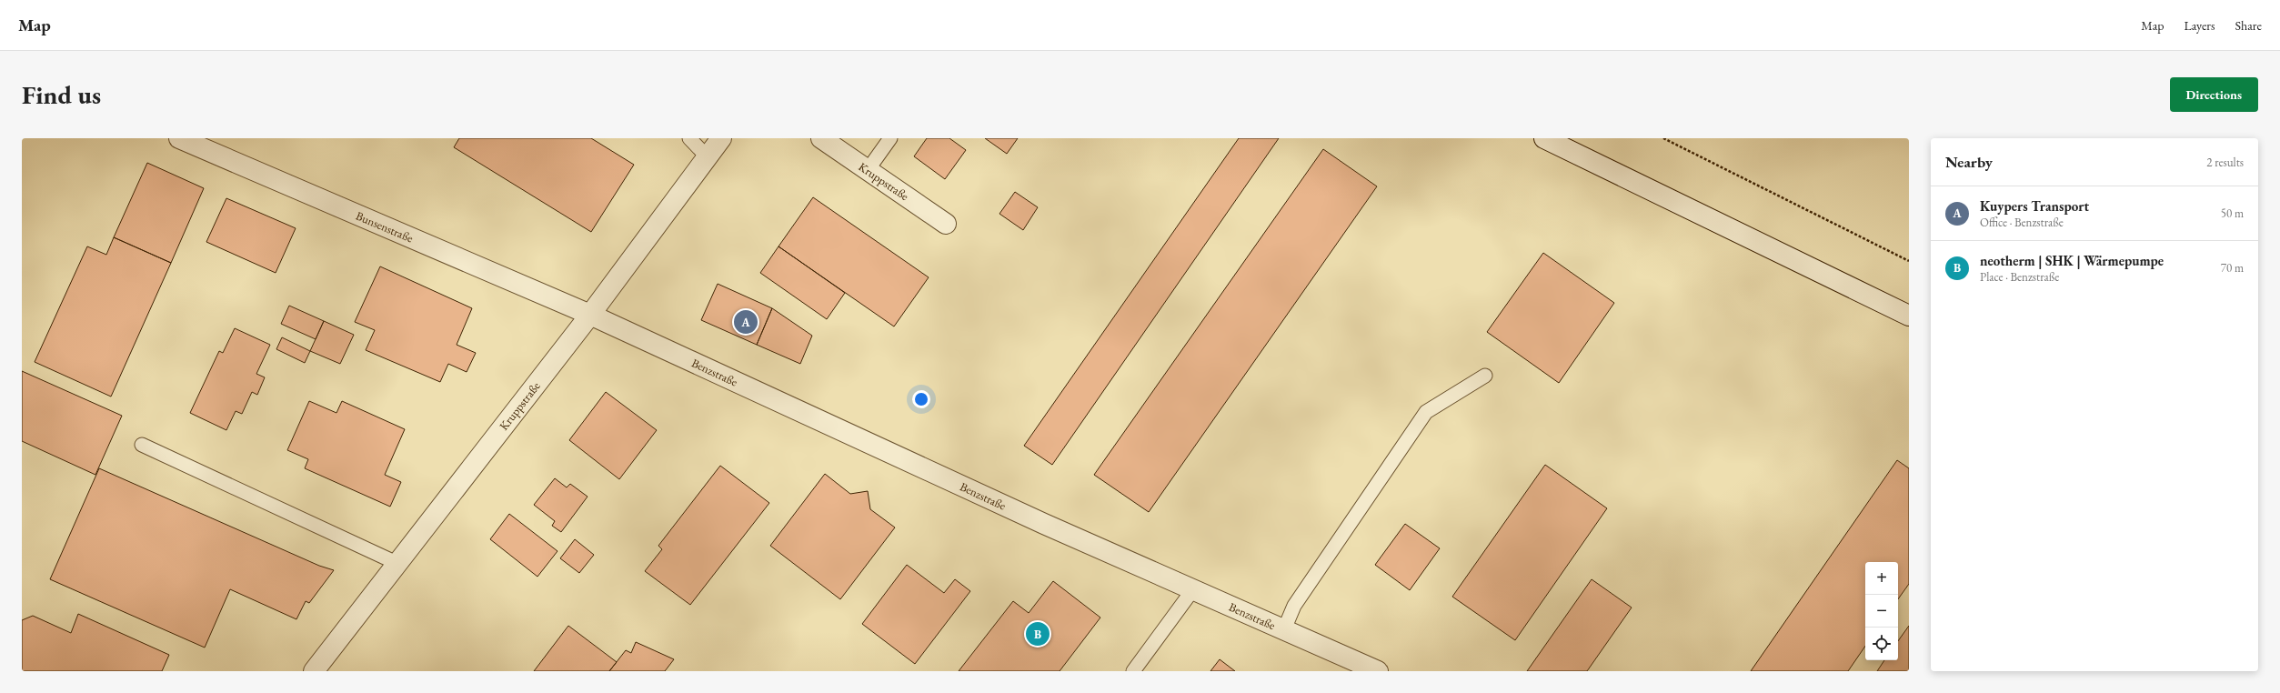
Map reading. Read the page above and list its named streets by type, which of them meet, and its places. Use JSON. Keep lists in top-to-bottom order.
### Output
{
  "streets": {
    "street": ["Kruppstraße", "Bunsenstraße", "Benzstraße"]
  },
  "crossings": [
    ["Kruppstraße", "Bunsenstraße"],
    ["Kruppstraße", "Benzstraße"],
    ["Bunsenstraße", "Benzstraße"]
  ],
  "page": {
    "header": "Map",
    "nav": ["Map", "Layers", "Share"],
    "buttons": "Directions",
    "title": "Find us",
    "heading": ["Nearby", "2 results"],
    "list": [
      {
        "mark": "A",
        "name": "Kuypers Transport",
        "note": "Office · Benzstraße",
        "value": "50 m"
      },
      {
        "mark": "B",
        "name": "neotherm | SHK | Wärmepumpe",
        "note": "Place · Benzstraße",
        "value": "70 m"
      }
    ],
    "pins": ["A", "B"],
    "map_buttons": ["+", "−"]
  }
}
